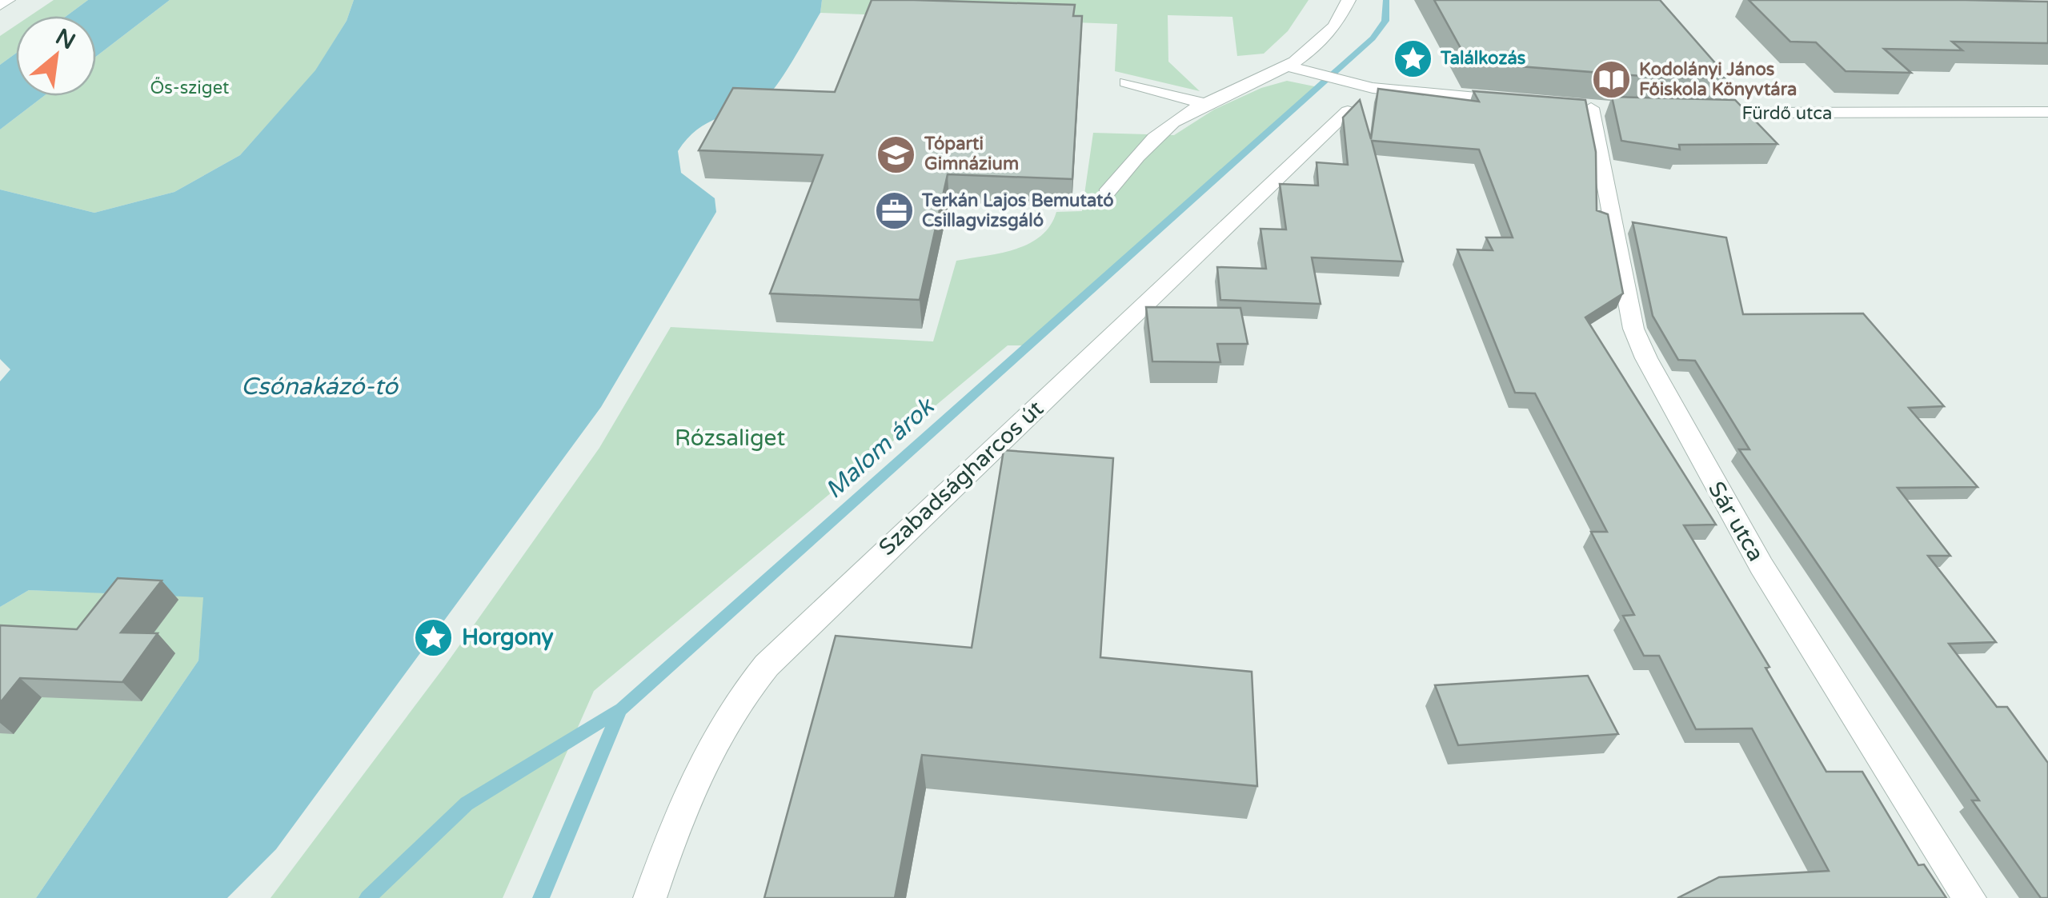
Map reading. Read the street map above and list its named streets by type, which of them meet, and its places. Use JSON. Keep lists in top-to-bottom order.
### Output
{
  "streets": {
    "street": ["Fürdő utca", "Szabadságharcos út", "Sár utca"]
  },
  "water": ["Csónakázó-tó", "Malom árok"],
  "parks": ["Ős-sziget", "Rózsaliget"],
  "places": {
    "place": ["Találkozás", "Horgony"],
    "library": ["Kodolányi János Főiskola Könyvtára"],
    "school or university": ["Tóparti Gimnázium"],
    "office": ["Terkán Lajos Bemutató Csillagvizsgáló"]
  },
  "north": "top right"
}
